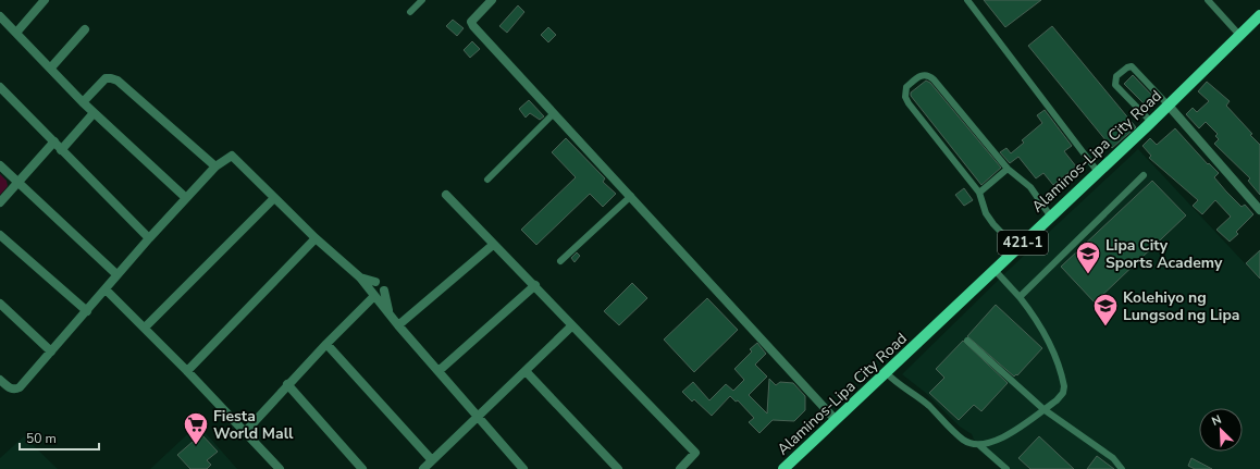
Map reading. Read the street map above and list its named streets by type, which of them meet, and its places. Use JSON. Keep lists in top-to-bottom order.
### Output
{
  "streets": {
    "main road": ["Alaminos-Lipa City Road", "421-1"]
  },
  "places": {
    "school or university": ["Lipa City Sports Academy", "Kolehiyo ng Lungsod ng Lipa"],
    "supermarket": ["Fiesta World Mall"]
  },
  "scale_bar": "50 m",
  "north": "top left"
}
